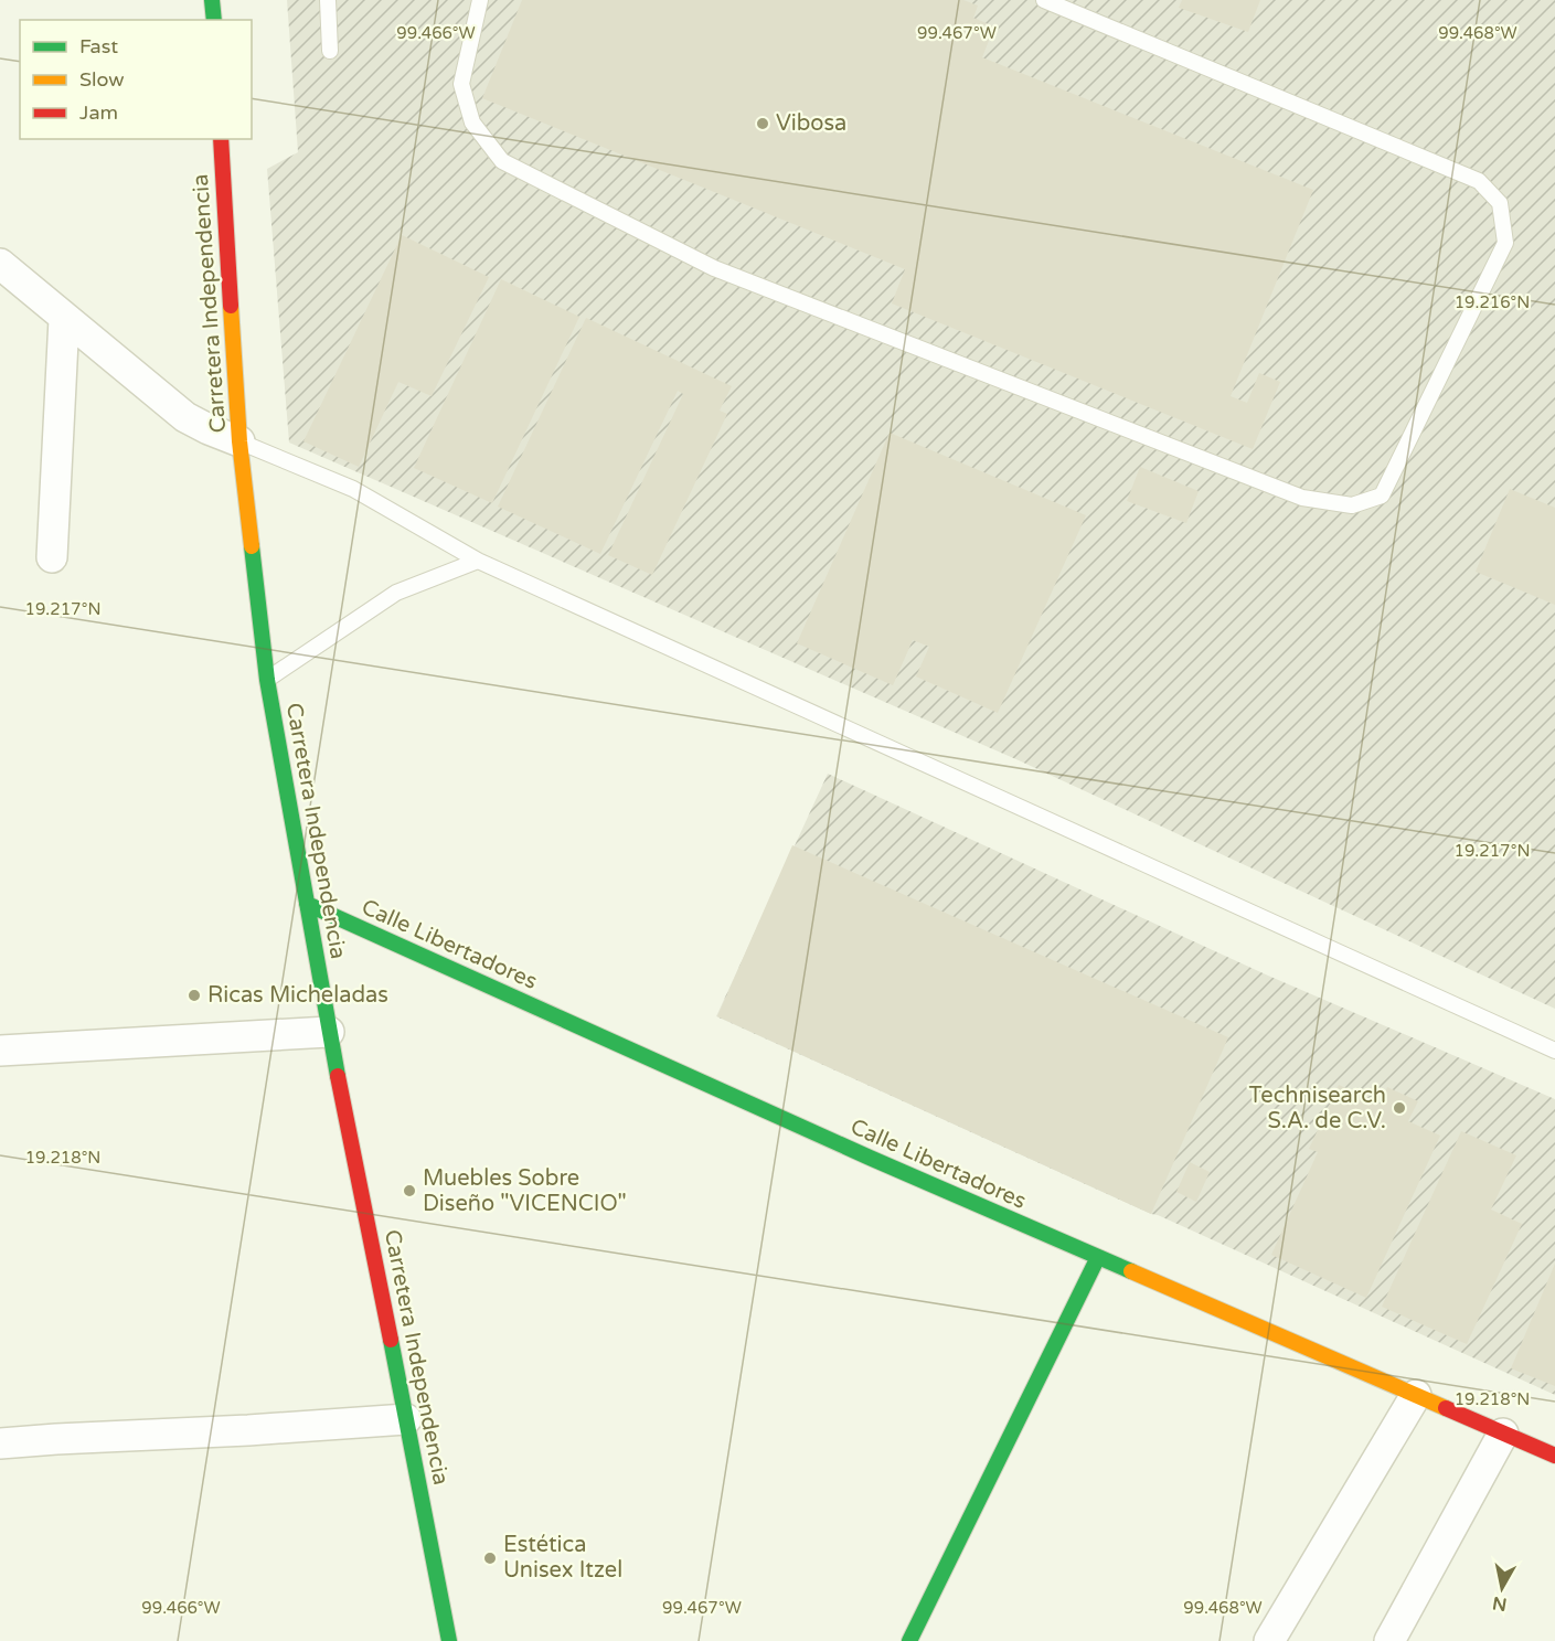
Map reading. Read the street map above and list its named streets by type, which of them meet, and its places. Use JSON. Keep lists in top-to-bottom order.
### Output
{
  "streets": {
    "street": ["Carretera Independencia", "Calle Libertadores"]
  },
  "crossings": [
    ["Carretera Independencia", "Calle Libertadores"]
  ],
  "places": [
    "Vibosa",
    "Ricas Micheladas",
    "Technisearch S.A. de C.V.",
    "Muebles Sobre Diseño \"VICENCIO\"",
    "Estética Unisex Itzel"
  ],
  "legend": ["Fast", "Slow", "Jam"],
  "north": "bottom",
  "coordinates": [
    "99.466°W",
    "99.467°W",
    "99.468°W",
    "19.216°N",
    "19.217°N",
    "19.218°N"
  ]
}
